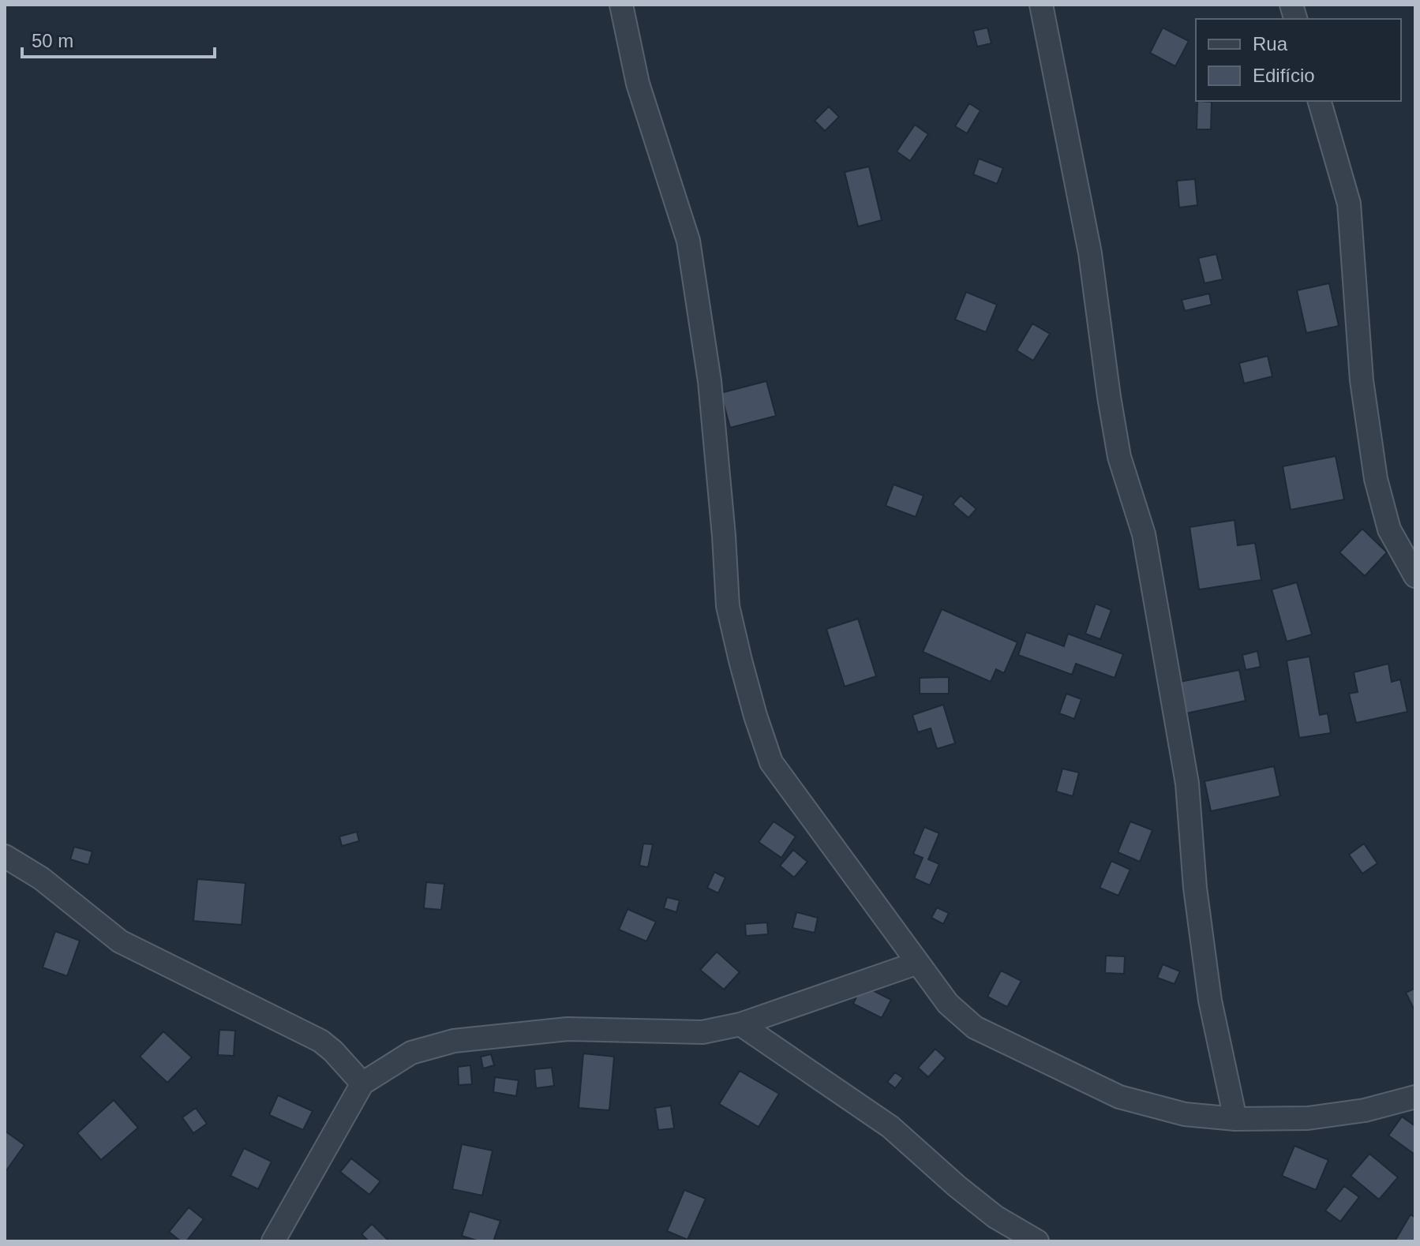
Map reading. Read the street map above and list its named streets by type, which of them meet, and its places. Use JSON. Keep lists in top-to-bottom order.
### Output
{
  "legend": ["Rua", "Edifício"],
  "scale_bar": "50 m"
}
